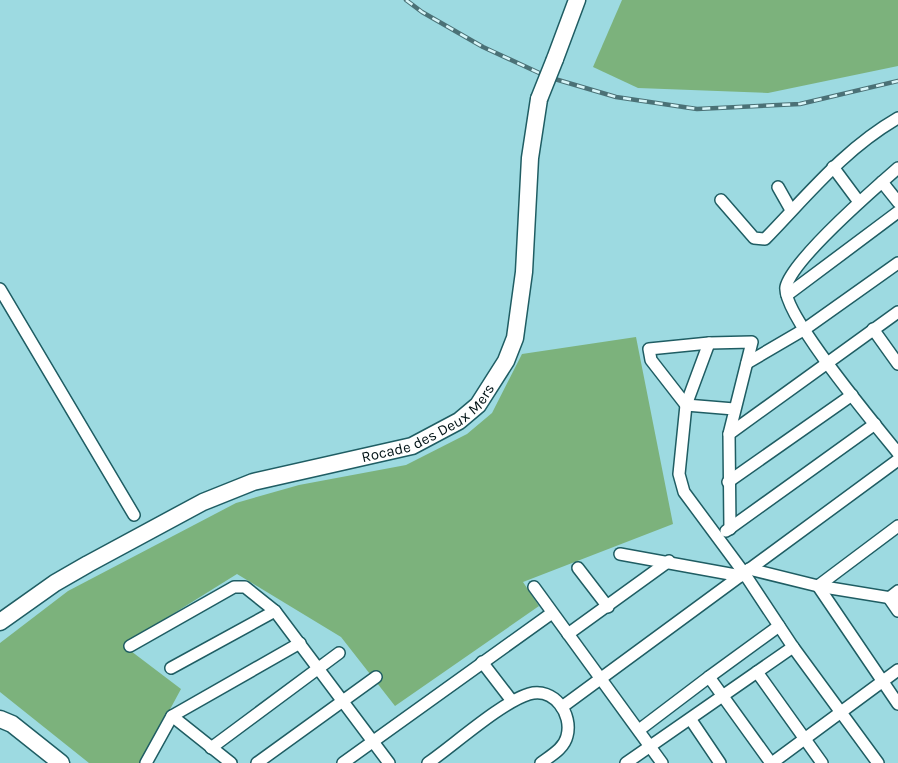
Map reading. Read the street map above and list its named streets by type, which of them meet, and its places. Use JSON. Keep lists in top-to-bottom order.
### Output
{
  "streets": {
    "highway": ["Rocade des Deux Mers"]
  }
}
